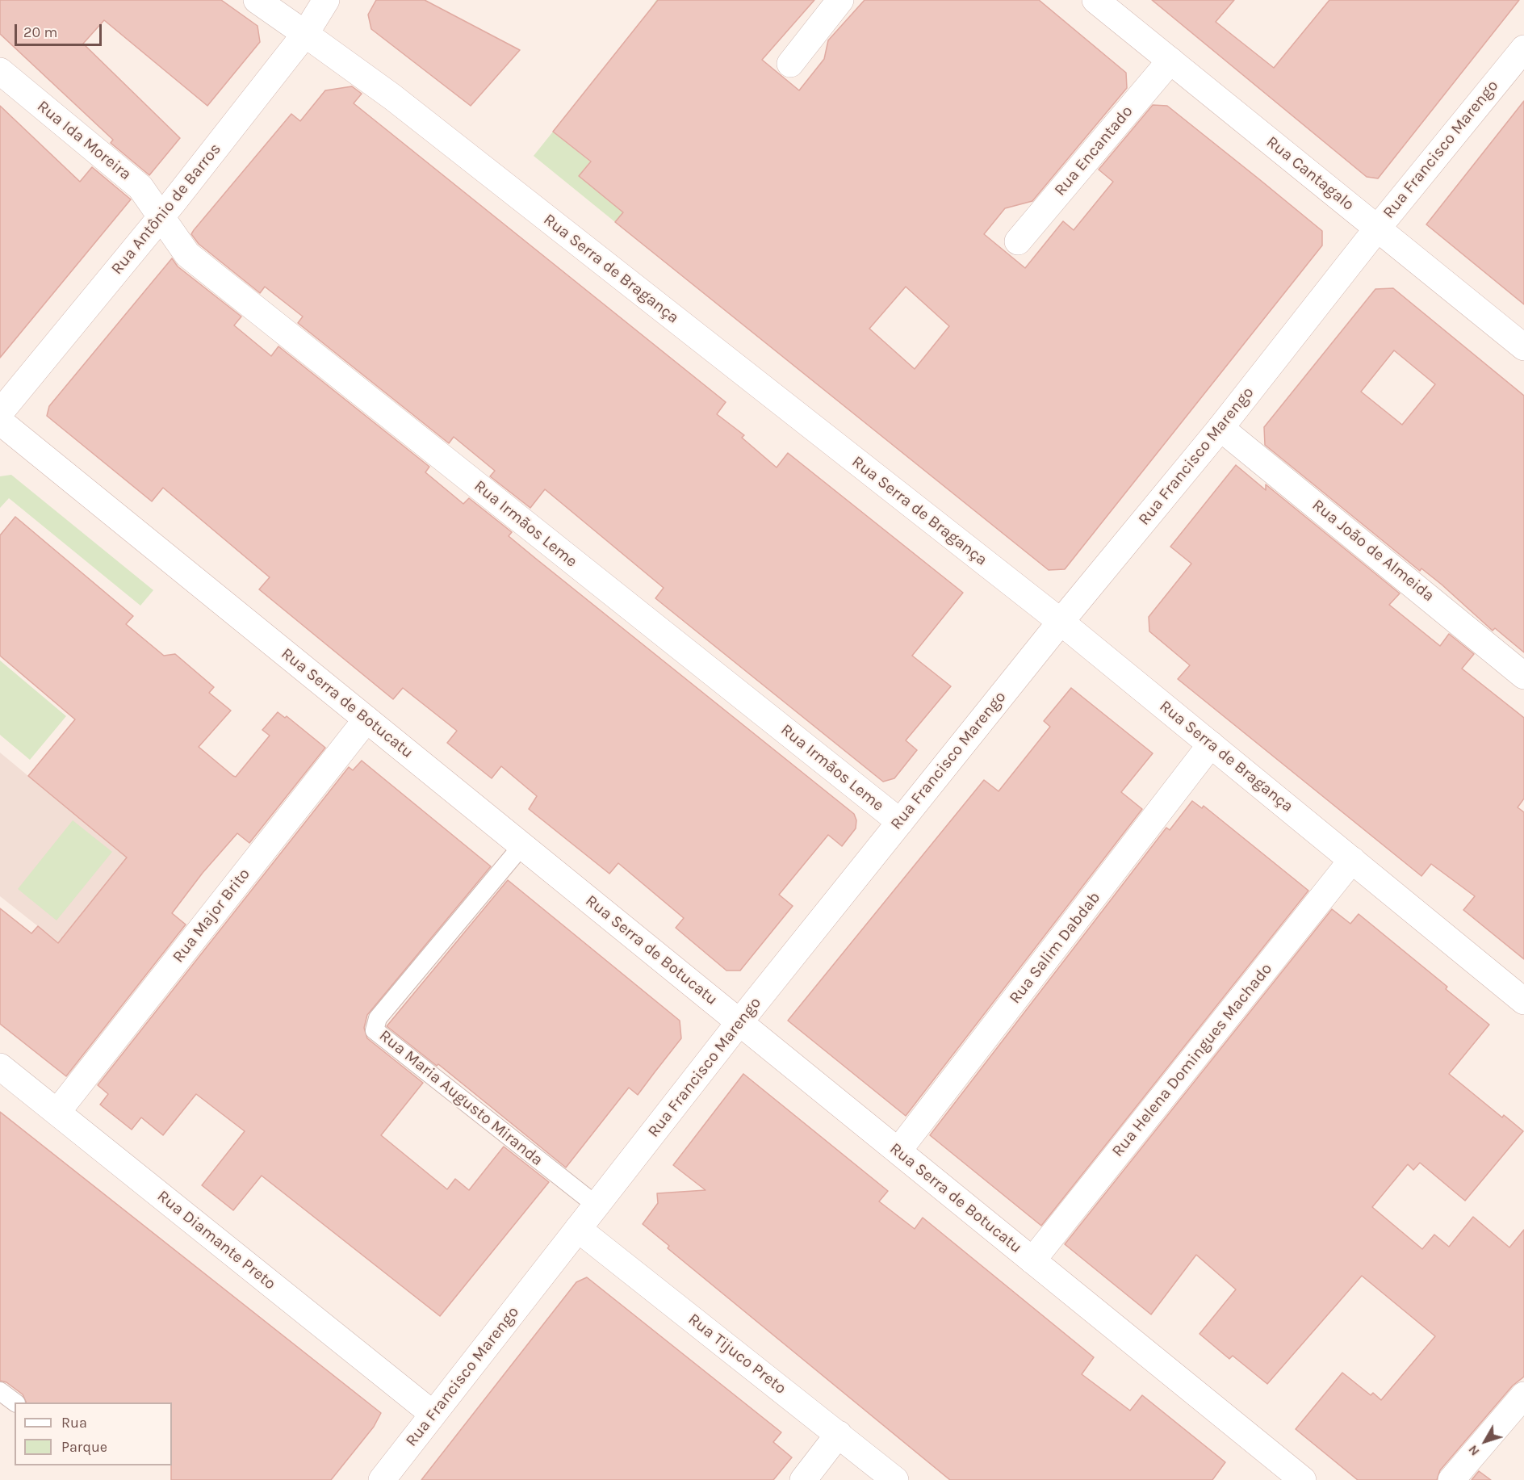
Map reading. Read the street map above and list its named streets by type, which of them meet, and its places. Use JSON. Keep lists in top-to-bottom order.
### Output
{
  "streets": {
    "street": [
      "Rua Ida Moreira",
      "Rua Francisco Marengo",
      "Rua Encantado",
      "Rua Cantagalo",
      "Rua Antônio de Barros",
      "Rua Serra de Bragança",
      "Rua Irmãos Leme",
      "Rua João de Almeida",
      "Rua Serra de Botucatu",
      "Rua Major Brito",
      "Rua Salim Dabdab",
      "Rua Helena Domingues Machado",
      "Rua Diamante Preto",
      "Rua Tijuco Preto"
    ],
    "lane": ["Rua Maria Augusto Miranda"]
  },
  "crossings": [
    ["Rua Ida Moreira", "Rua Antônio de Barros"],
    ["Rua Ida Moreira", "Rua Irmãos Leme"],
    ["Rua Francisco Marengo", "Rua Cantagalo"],
    ["Rua Francisco Marengo", "Rua Serra de Bragança"],
    ["Rua Francisco Marengo", "Rua Irmãos Leme"],
    ["Rua Francisco Marengo", "Rua João de Almeida"],
    ["Rua Francisco Marengo", "Rua Serra de Botucatu"],
    ["Rua Francisco Marengo", "Rua Maria Augusto Miranda"],
    ["Rua Francisco Marengo", "Rua Diamante Preto"],
    ["Rua Francisco Marengo", "Rua Tijuco Preto"],
    ["Rua Encantado", "Rua Cantagalo"],
    ["Rua Antônio de Barros", "Rua Serra de Bragança"],
    ["Rua Antônio de Barros", "Rua Irmãos Leme"],
    ["Rua Serra de Bragança", "Rua Salim Dabdab"],
    ["Rua Serra de Bragança", "Rua Helena Domingues Machado"],
    ["Rua Serra de Botucatu", "Rua Major Brito"],
    ["Rua Serra de Botucatu", "Rua Salim Dabdab"],
    ["Rua Serra de Botucatu", "Rua Helena Domingues Machado"],
    ["Rua Serra de Botucatu", "Rua Maria Augusto Miranda"],
    ["Rua Major Brito", "Rua Diamante Preto"]
  ],
  "legend": ["Rua", "Parque"],
  "scale_bar": "20 m",
  "north": "bottom left"
}
